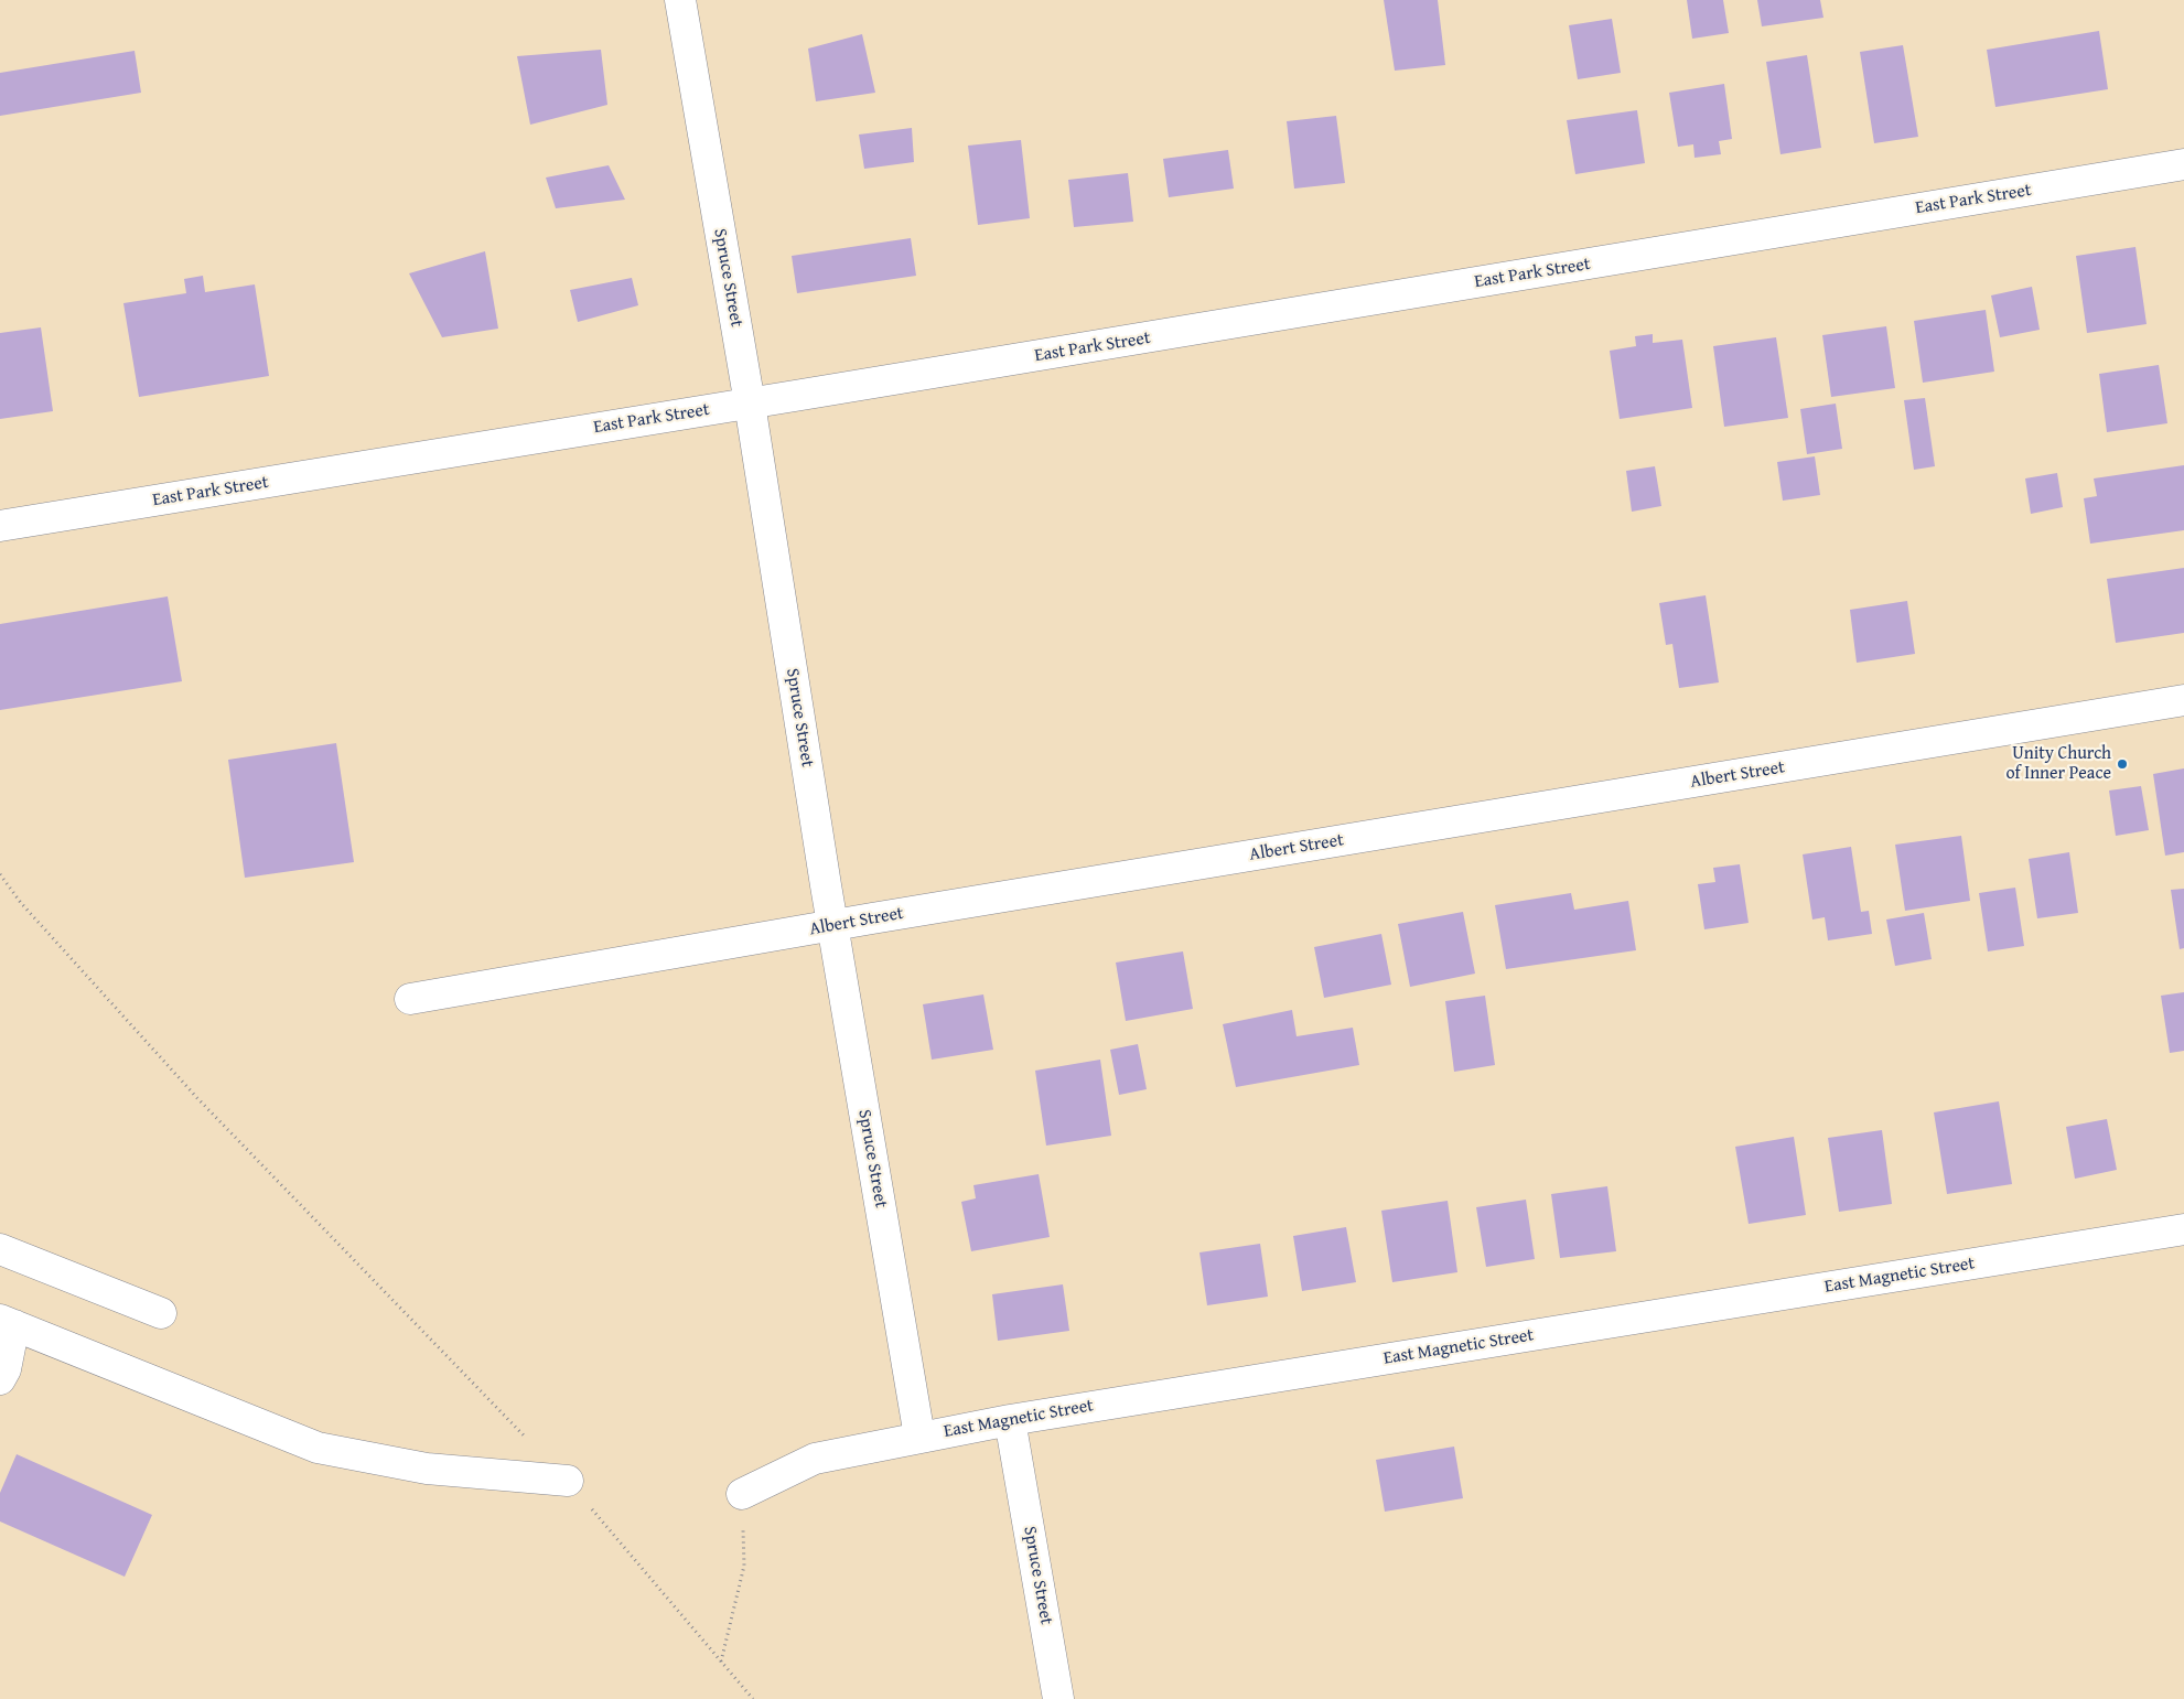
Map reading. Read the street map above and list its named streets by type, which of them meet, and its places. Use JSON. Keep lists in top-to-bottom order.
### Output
{
  "streets": {
    "street": [
      "East Park Street",
      "Spruce Street",
      "Albert Street",
      "East Magnetic Street"
    ]
  },
  "crossings": [
    ["East Park Street", "Spruce Street"],
    ["Spruce Street", "Albert Street"],
    ["Spruce Street", "East Magnetic Street"]
  ],
  "places": ["Unity Church of Inner Peace"]
}
